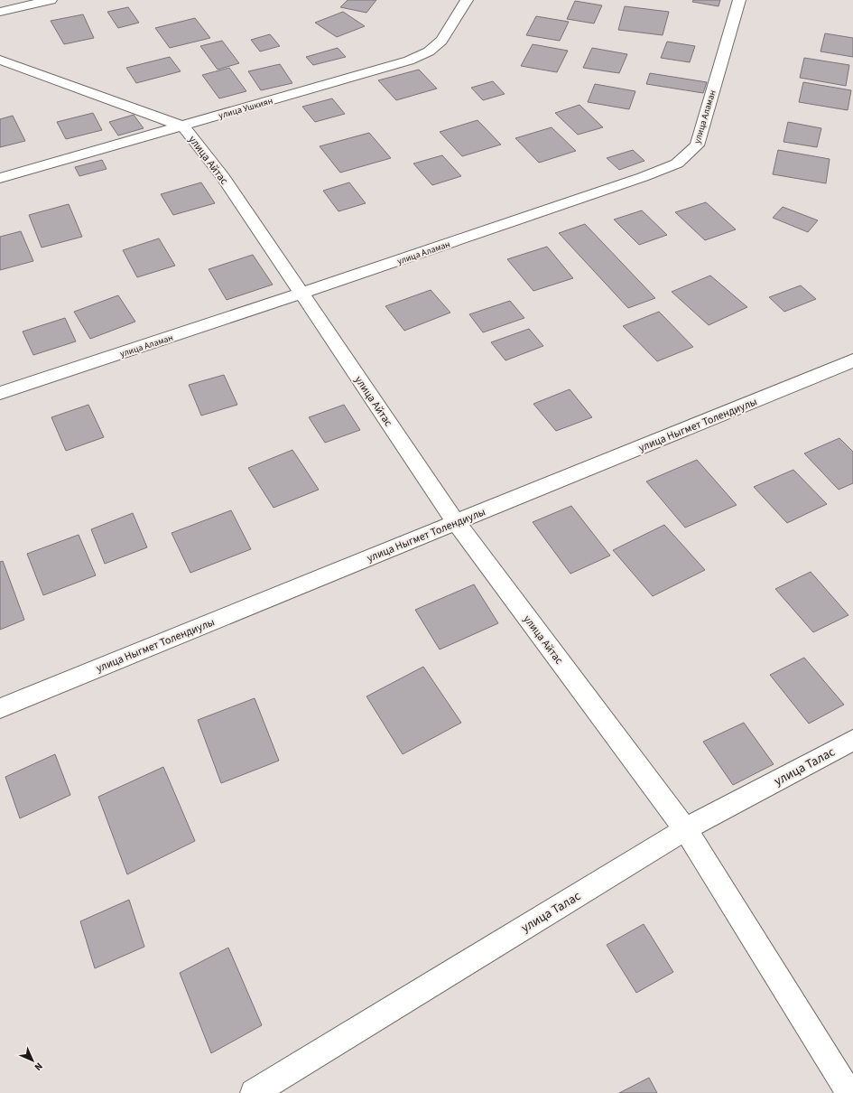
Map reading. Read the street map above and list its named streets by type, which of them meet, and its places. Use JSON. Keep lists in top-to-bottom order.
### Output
{
  "streets": {
    "street": [
      "улица Ушкиян",
      "улица Аламан",
      "улица Айтас",
      "улица Ныгмет Толендиулы",
      "улица Талас"
    ]
  },
  "crossings": [
    ["улица Ушкиян", "улица Айтас"],
    ["улица Аламан", "улица Айтас"],
    ["улица Айтас", "улица Ныгмет Толендиулы"],
    ["улица Айтас", "улица Талас"]
  ],
  "north": "bottom right"
}
